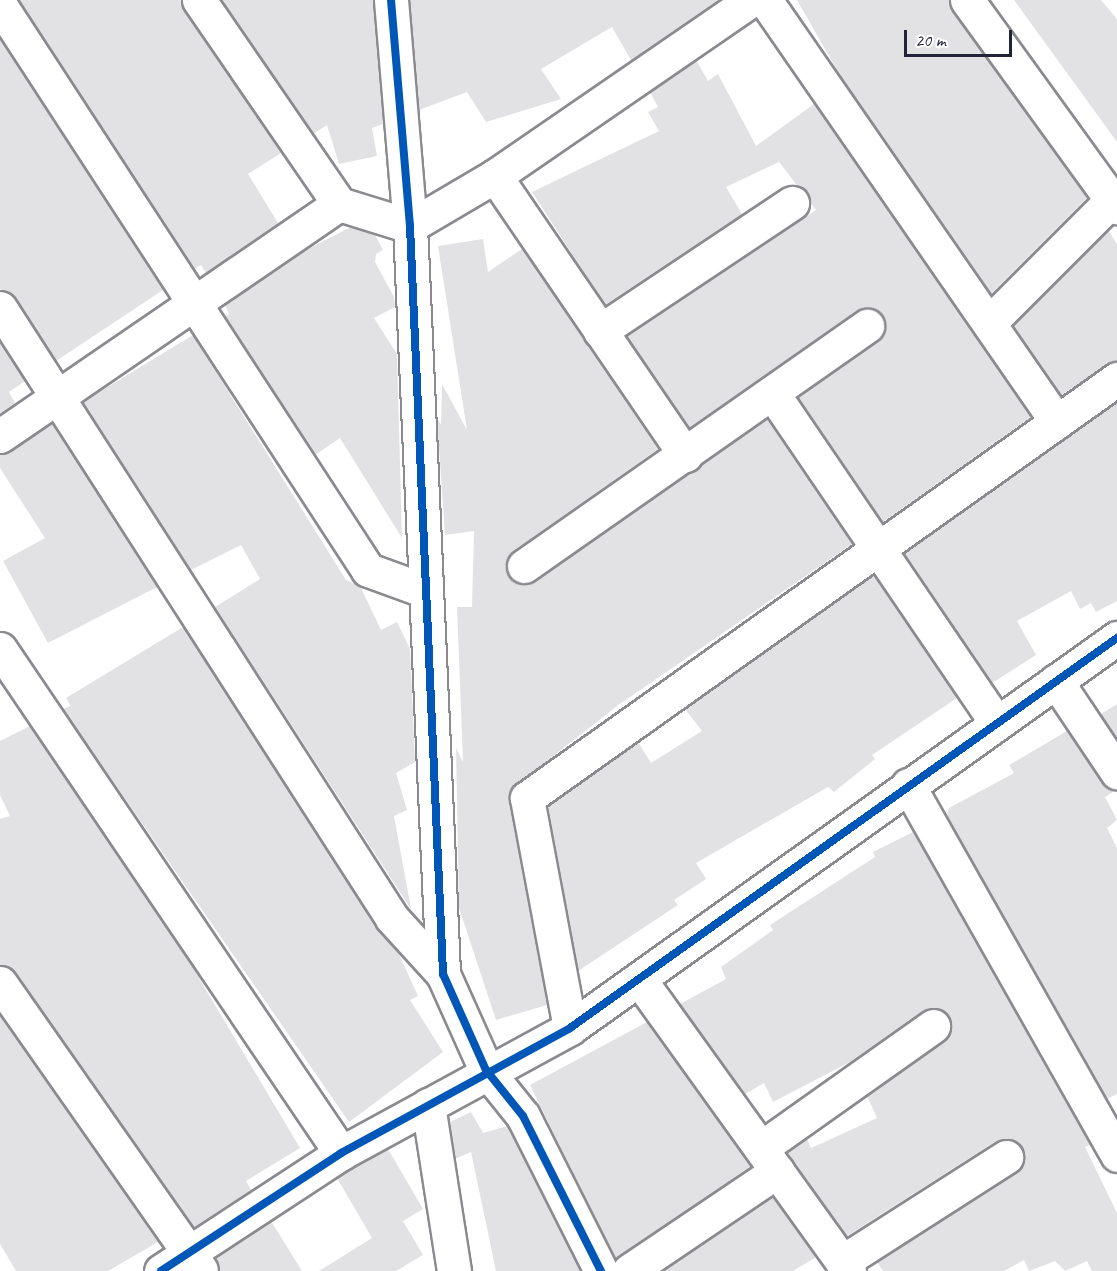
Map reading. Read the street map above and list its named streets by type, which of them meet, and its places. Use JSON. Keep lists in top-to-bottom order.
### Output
{
  "scale_bar": "20 m"
}
